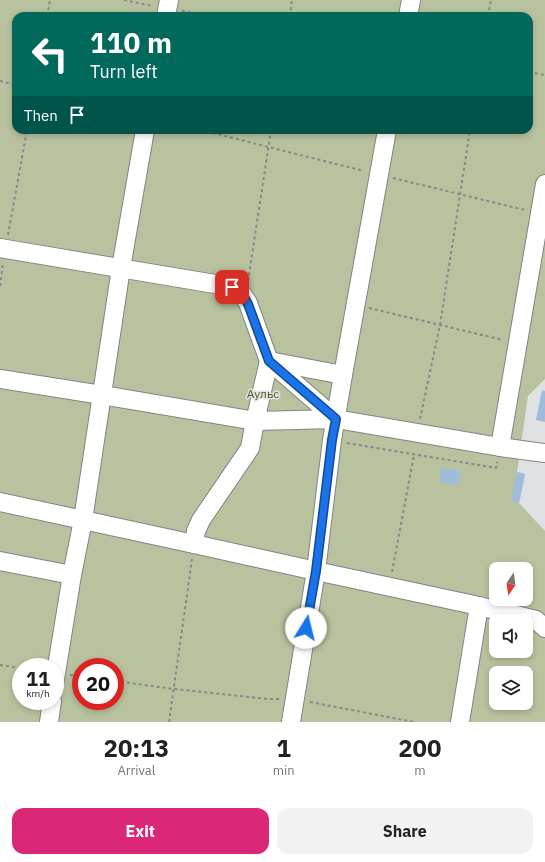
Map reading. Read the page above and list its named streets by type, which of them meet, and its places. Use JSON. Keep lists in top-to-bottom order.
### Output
{
  "parks": ["Аульс"],
  "north": "bottom",
  "page": {
    "turn": ["110 m", "Turn left"],
    "then": "Then",
    "speed": "11 km/h",
    "limit": "20",
    "eta": [
      "20:13",
      "Arrival",
      "1",
      "min",
      "200",
      "m"
    ],
    "buttons": ["Exit", "Share"]
  }
}
